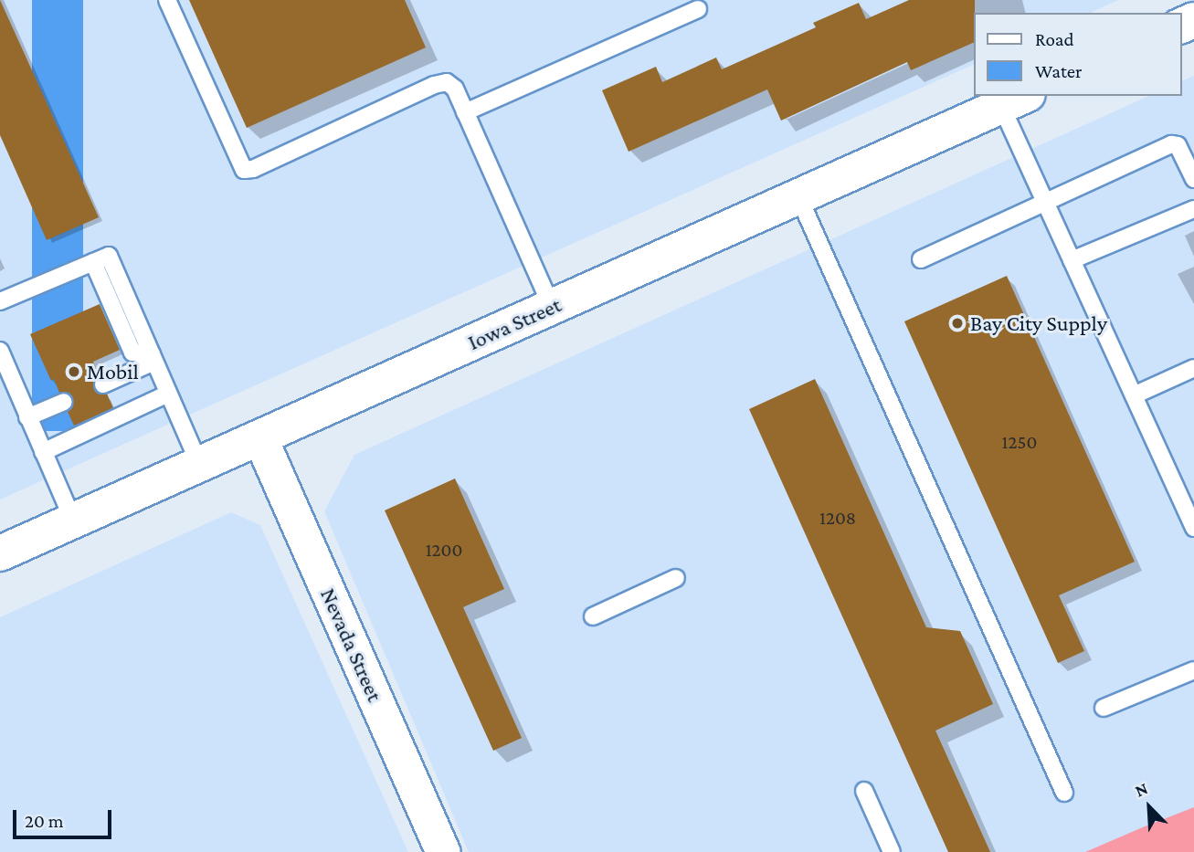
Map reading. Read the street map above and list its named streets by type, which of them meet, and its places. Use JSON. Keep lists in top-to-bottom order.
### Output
{
  "streets": {
    "main road": ["Iowa Street"],
    "street": ["Nevada Street"]
  },
  "crossings": [
    ["Iowa Street", "Nevada Street"]
  ],
  "places": ["Bay City Supply", "Mobil"],
  "house_numbers": ["1250", "1208", "1200"],
  "legend": ["Road", "Water"],
  "scale_bar": "20 m",
  "north": "top left"
}
